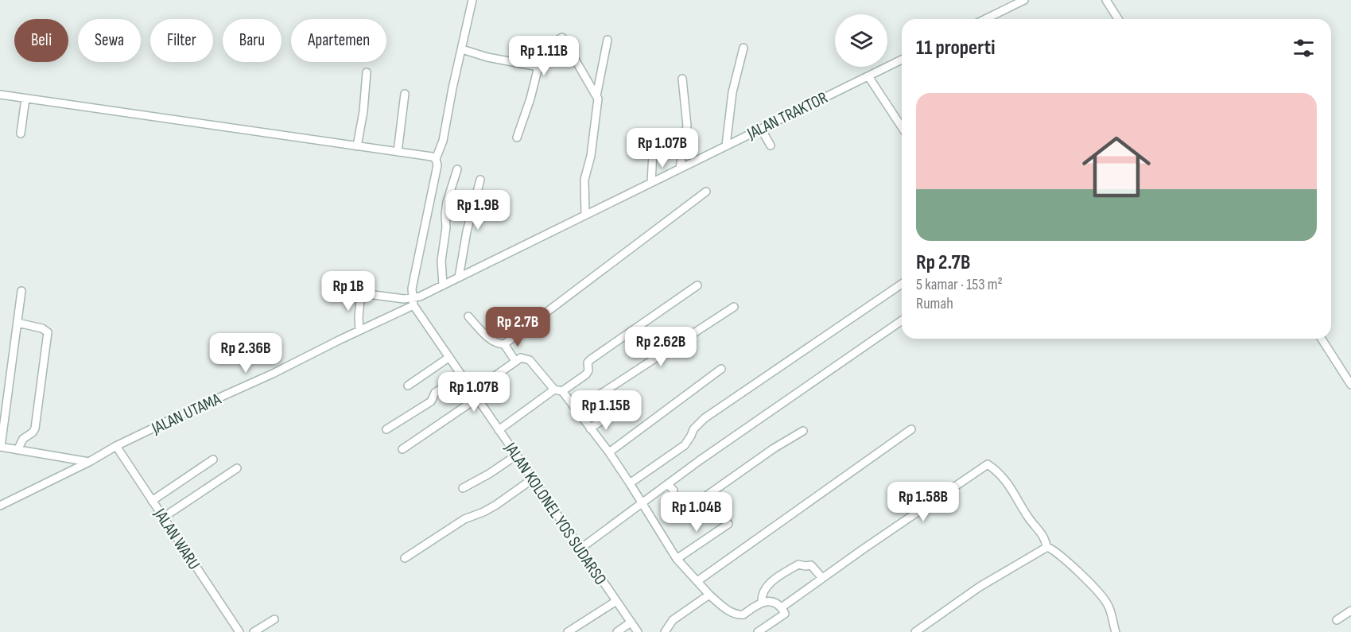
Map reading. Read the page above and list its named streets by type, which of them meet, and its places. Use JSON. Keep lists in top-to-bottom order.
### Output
{
  "streets": {
    "street": [
      "JALAN TRAKTOR",
      "JALAN UTAMA",
      "JALAN KOLONEL YOS SUDARSO",
      "JALAN WARU"
    ]
  },
  "crossings": [
    ["JALAN TRAKTOR", "JALAN UTAMA"],
    ["JALAN TRAKTOR", "JALAN KOLONEL YOS SUDARSO"],
    ["JALAN UTAMA", "JALAN KOLONEL YOS SUDARSO"],
    ["JALAN UTAMA", "JALAN WARU"]
  ],
  "page": {
    "chip": [
      "Beli",
      "Sewa",
      "Filter",
      "Baru",
      "Apartemen"
    ],
    "heading": "11 properti",
    "price": [
      "Rp 1.11B",
      "Rp 1.07B",
      "Rp 1.9B",
      "Rp 1B",
      "Rp 2.7B",
      "Rp 2.62B",
      "Rp 2.36B",
      "Rp 1.07B",
      "Rp 1.15B",
      "Rp 1.58B",
      "Rp 1.04B"
    ],
    "list": [
      {
        "name": "Rp 2.7B",
        "note": "5 kamar · 153 m² · Rumah"
      }
    ]
  }
}
